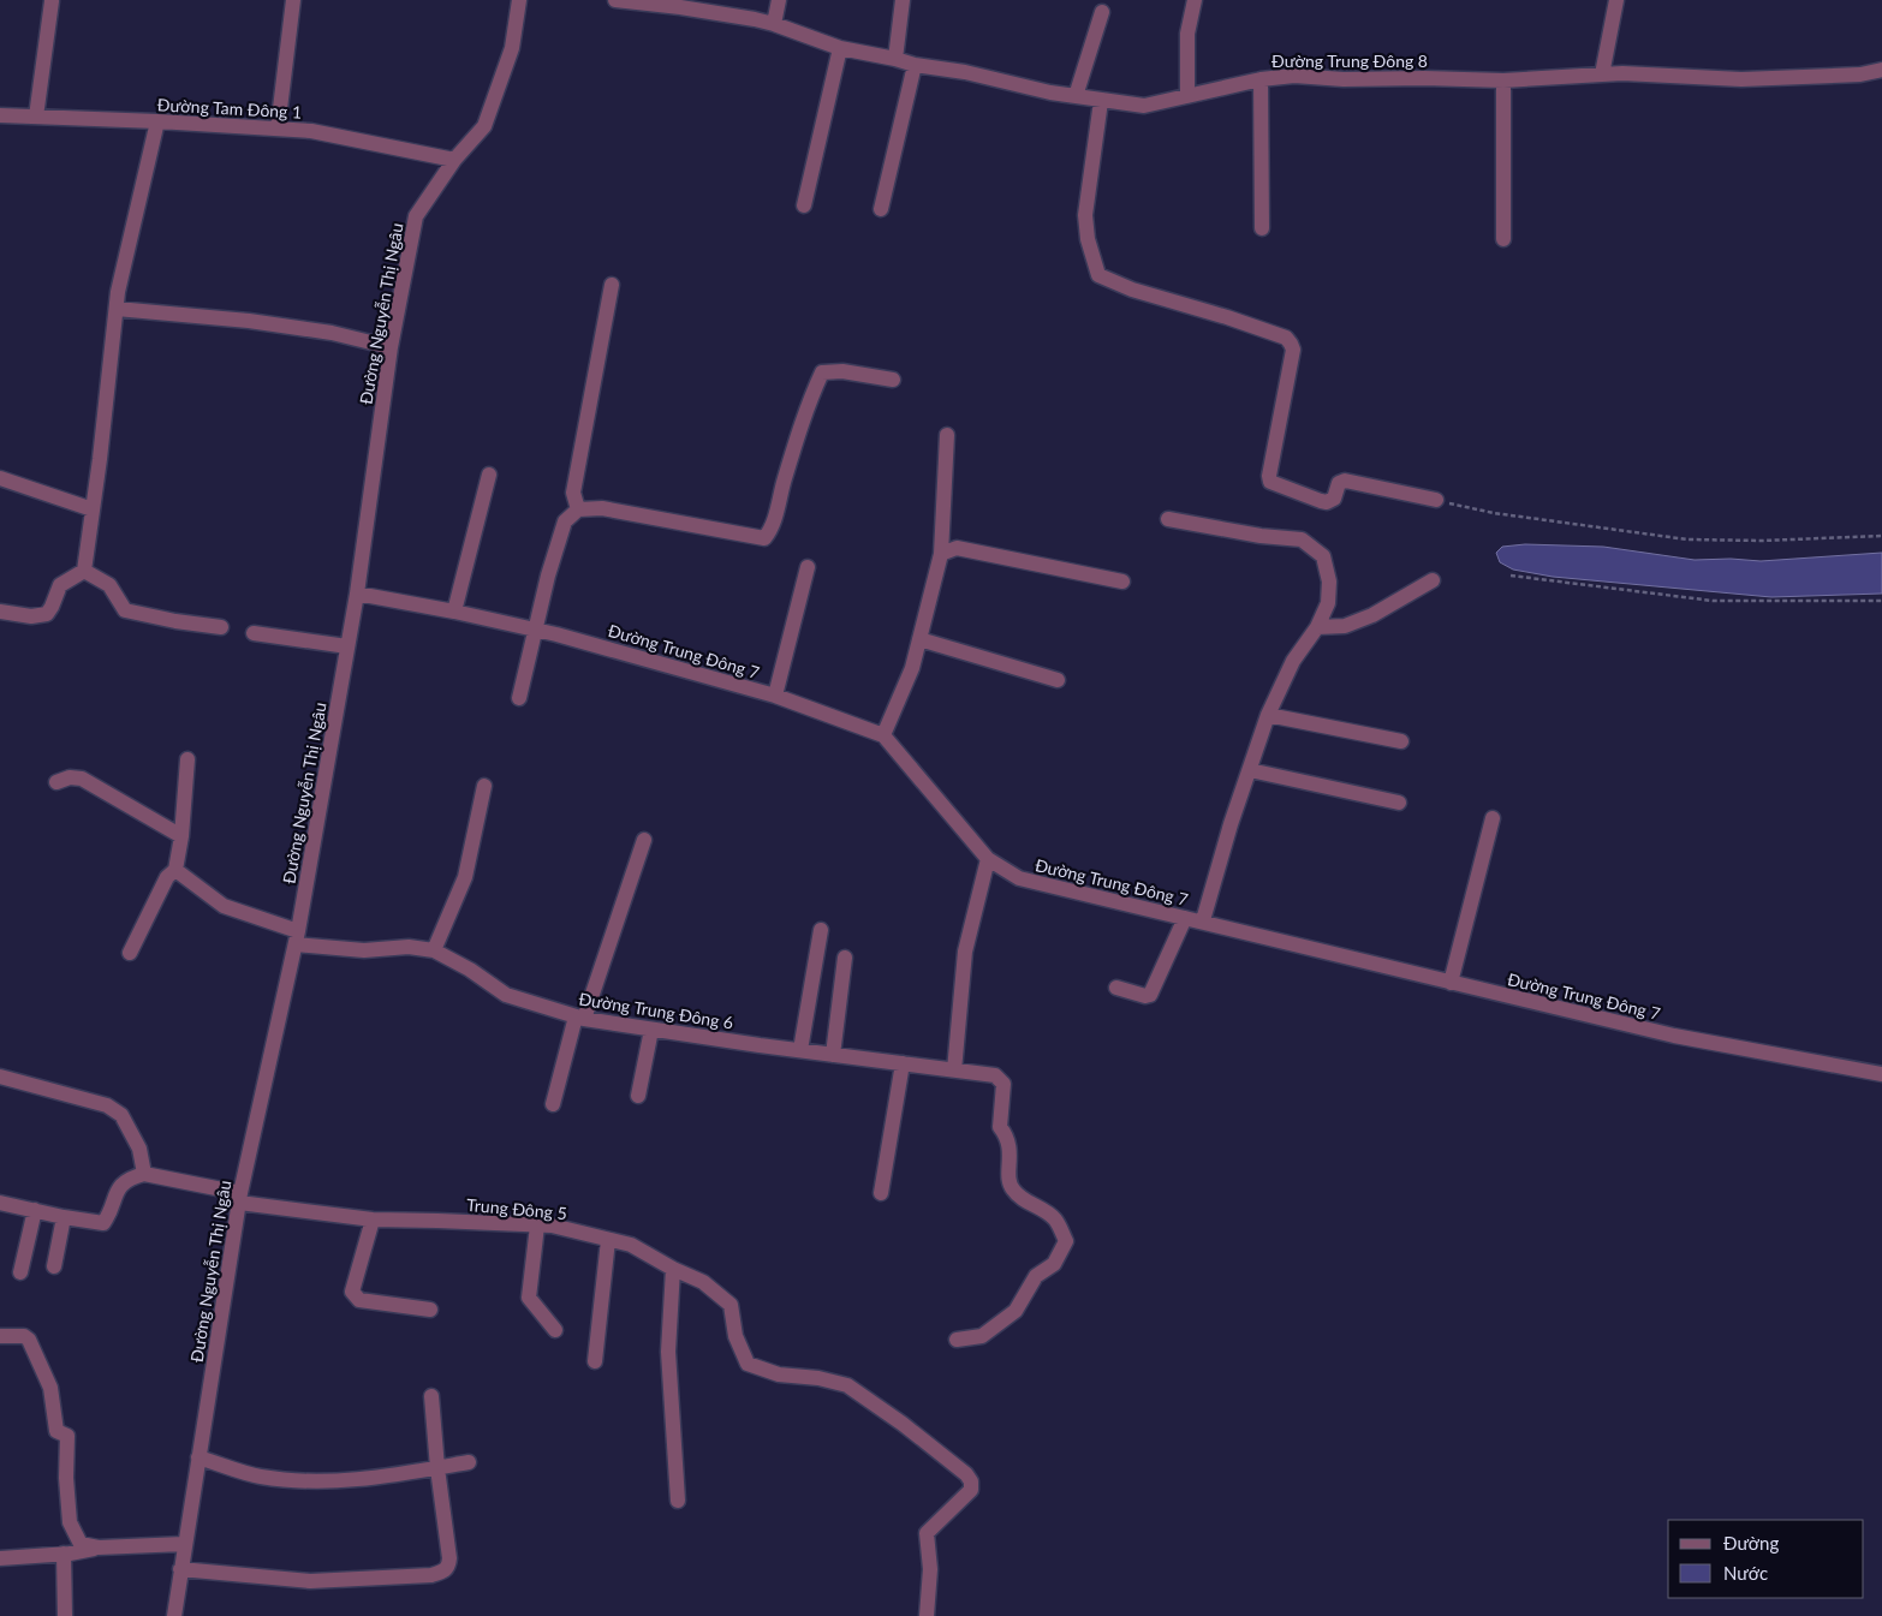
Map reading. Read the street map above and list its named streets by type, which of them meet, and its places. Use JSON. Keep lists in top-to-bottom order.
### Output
{
  "streets": {
    "street": [
      "Đường Trung Đông 8",
      "Đường Tam Đông 1",
      "Đường Nguyễn Thị Ngâu",
      "Đường Trung Đông 7",
      "Đường Trung Đông 6",
      "Trung Đông 5"
    ]
  },
  "crossings": [
    ["Đường Tam Đông 1", "Đường Nguyễn Thị Ngâu"],
    ["Đường Nguyễn Thị Ngâu", "Đường Trung Đông 7"],
    ["Đường Nguyễn Thị Ngâu", "Đường Trung Đông 6"],
    ["Đường Nguyễn Thị Ngâu", "Trung Đông 5"]
  ],
  "legend": ["Đường", "Nước"]
}
